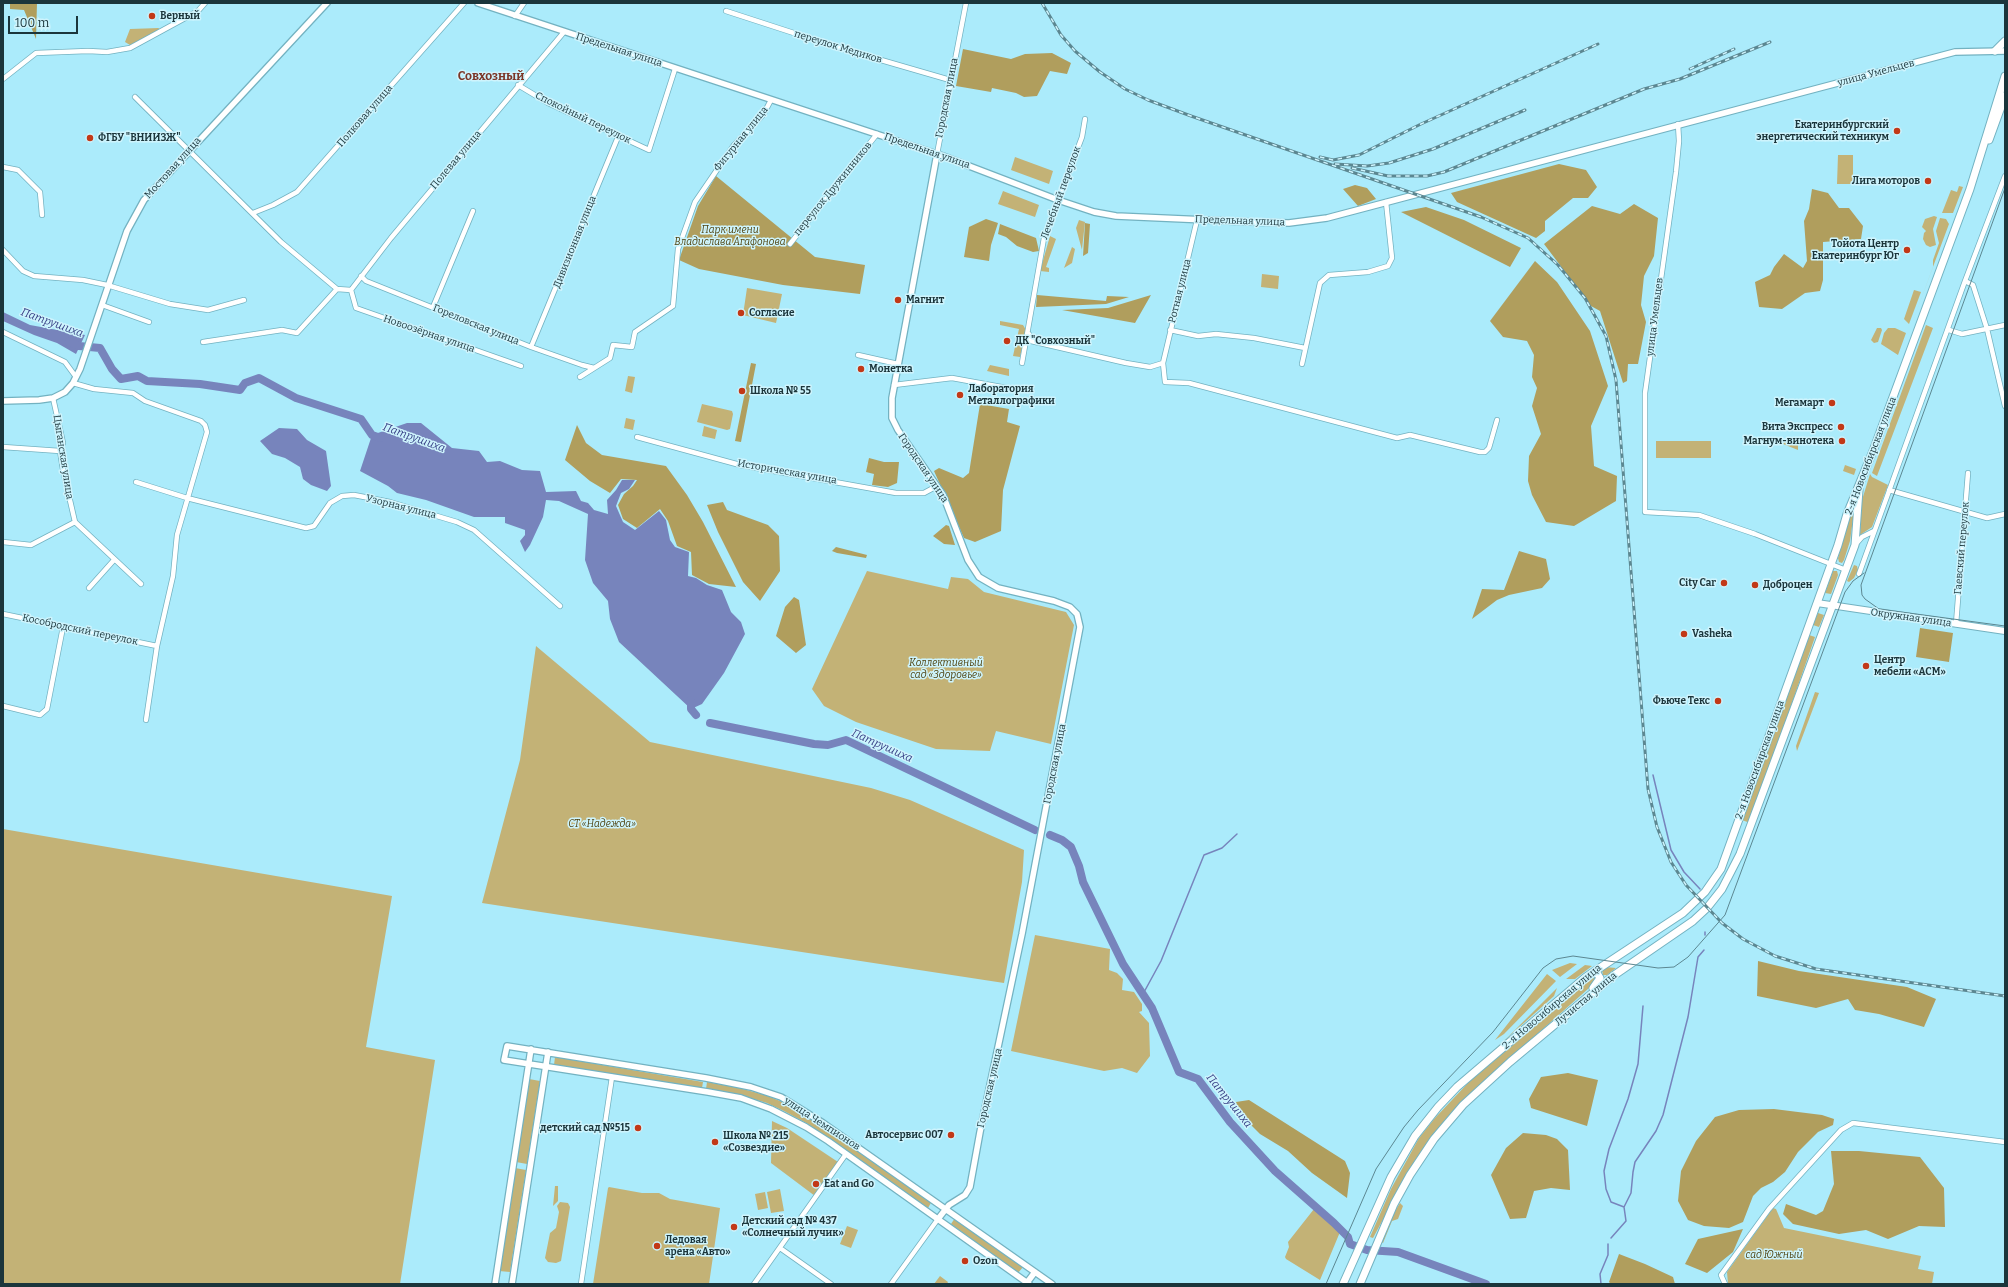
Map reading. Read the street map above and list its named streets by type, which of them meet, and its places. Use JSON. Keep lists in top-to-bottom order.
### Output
{
  "streets": {
    "main road": ["2-я Новосибирская улица", "Окружная улица", "Лучистая улица"],
    "street": [
      "переулок Медиков",
      "Предельная улица",
      "улица Умельцев",
      "Городская улица",
      "Полковая улица",
      "Спокойный переулок",
      "Фигурная улица",
      "Полевая улица",
      "Мостовая улица",
      "переулок Дружинников",
      "Лечебный переулок",
      "Дивизионная улица",
      "Ротная улица",
      "Гореловская улица",
      "Новоозёрная улица",
      "Цыганская улица",
      "Историческая улица",
      "Узорная улица",
      "Гаевский переулок",
      "Кособродский переулок",
      "улица Чемпионов"
    ]
  },
  "crossings": [
    ["переулок Медиков", "Городская улица"],
    ["Предельная улица", "улица Умельцев"],
    ["Предельная улица", "Городская улица"],
    ["Предельная улица", "Спокойный переулок"],
    ["Предельная улица", "Фигурная улица"],
    ["Предельная улица", "Полевая улица"],
    ["Предельная улица", "переулок Дружинников"],
    ["Предельная улица", "Лечебный переулок"],
    ["Предельная улица", "Ротная улица"],
    ["улица Умельцев", "2-я Новосибирская улица"],
    ["Городская улица", "Историческая улица"],
    ["Городская улица", "улица Чемпионов"],
    ["Спокойный переулок", "Полевая улица"],
    ["Спокойный переулок", "Дивизионная улица"],
    ["Фигурная улица", "Гореловская улица"],
    ["Полевая улица", "Гореловская улица"],
    ["Полевая улица", "Новоозёрная улица"],
    ["Дивизионная улица", "Гореловская улица"],
    ["2-я Новосибирская улица", "Окружная улица"],
    ["2-я Новосибирская улица", "Лучистая улица"],
    ["Гаевский переулок", "Окружная улица"],
    ["Окружная улица", "Лучистая улица"]
  ],
  "districts": ["Совхозный"],
  "water": ["Патрушиха"],
  "parks": [
    "Парк имени Владислава Агафонова",
    "Коллективный сад «Здоровье»",
    "СТ «Надежда»",
    "сад Южный"
  ],
  "places": [
    "Верный",
    "Екатеринбургский энергетический техникум",
    "ФГБУ \"ВНИИЗЖ\"",
    "Лига моторов",
    "Тойота Центр Екатеринбург Юг",
    "Магнит",
    "Согласие",
    "ДК \"Совхозный\"",
    "Монетка",
    "Школа № 55",
    "Лаборатория Металлографики",
    "Мегамарт",
    "Вита Экспресс",
    "Магнум-винотека",
    "City Car",
    "Доброцен",
    "Vasheka",
    "Центр мебели «АСМ»",
    "Фьюче Текс",
    "детский сад №515",
    "Автосервис 007",
    "Школа № 215 «Созвездие»",
    "Eat and Go",
    "Детский сад № 437 «Солнечный лучик»",
    "Ледовая арена «Авто»",
    "Ozon"
  ],
  "scale_bar": "100 m"
}
